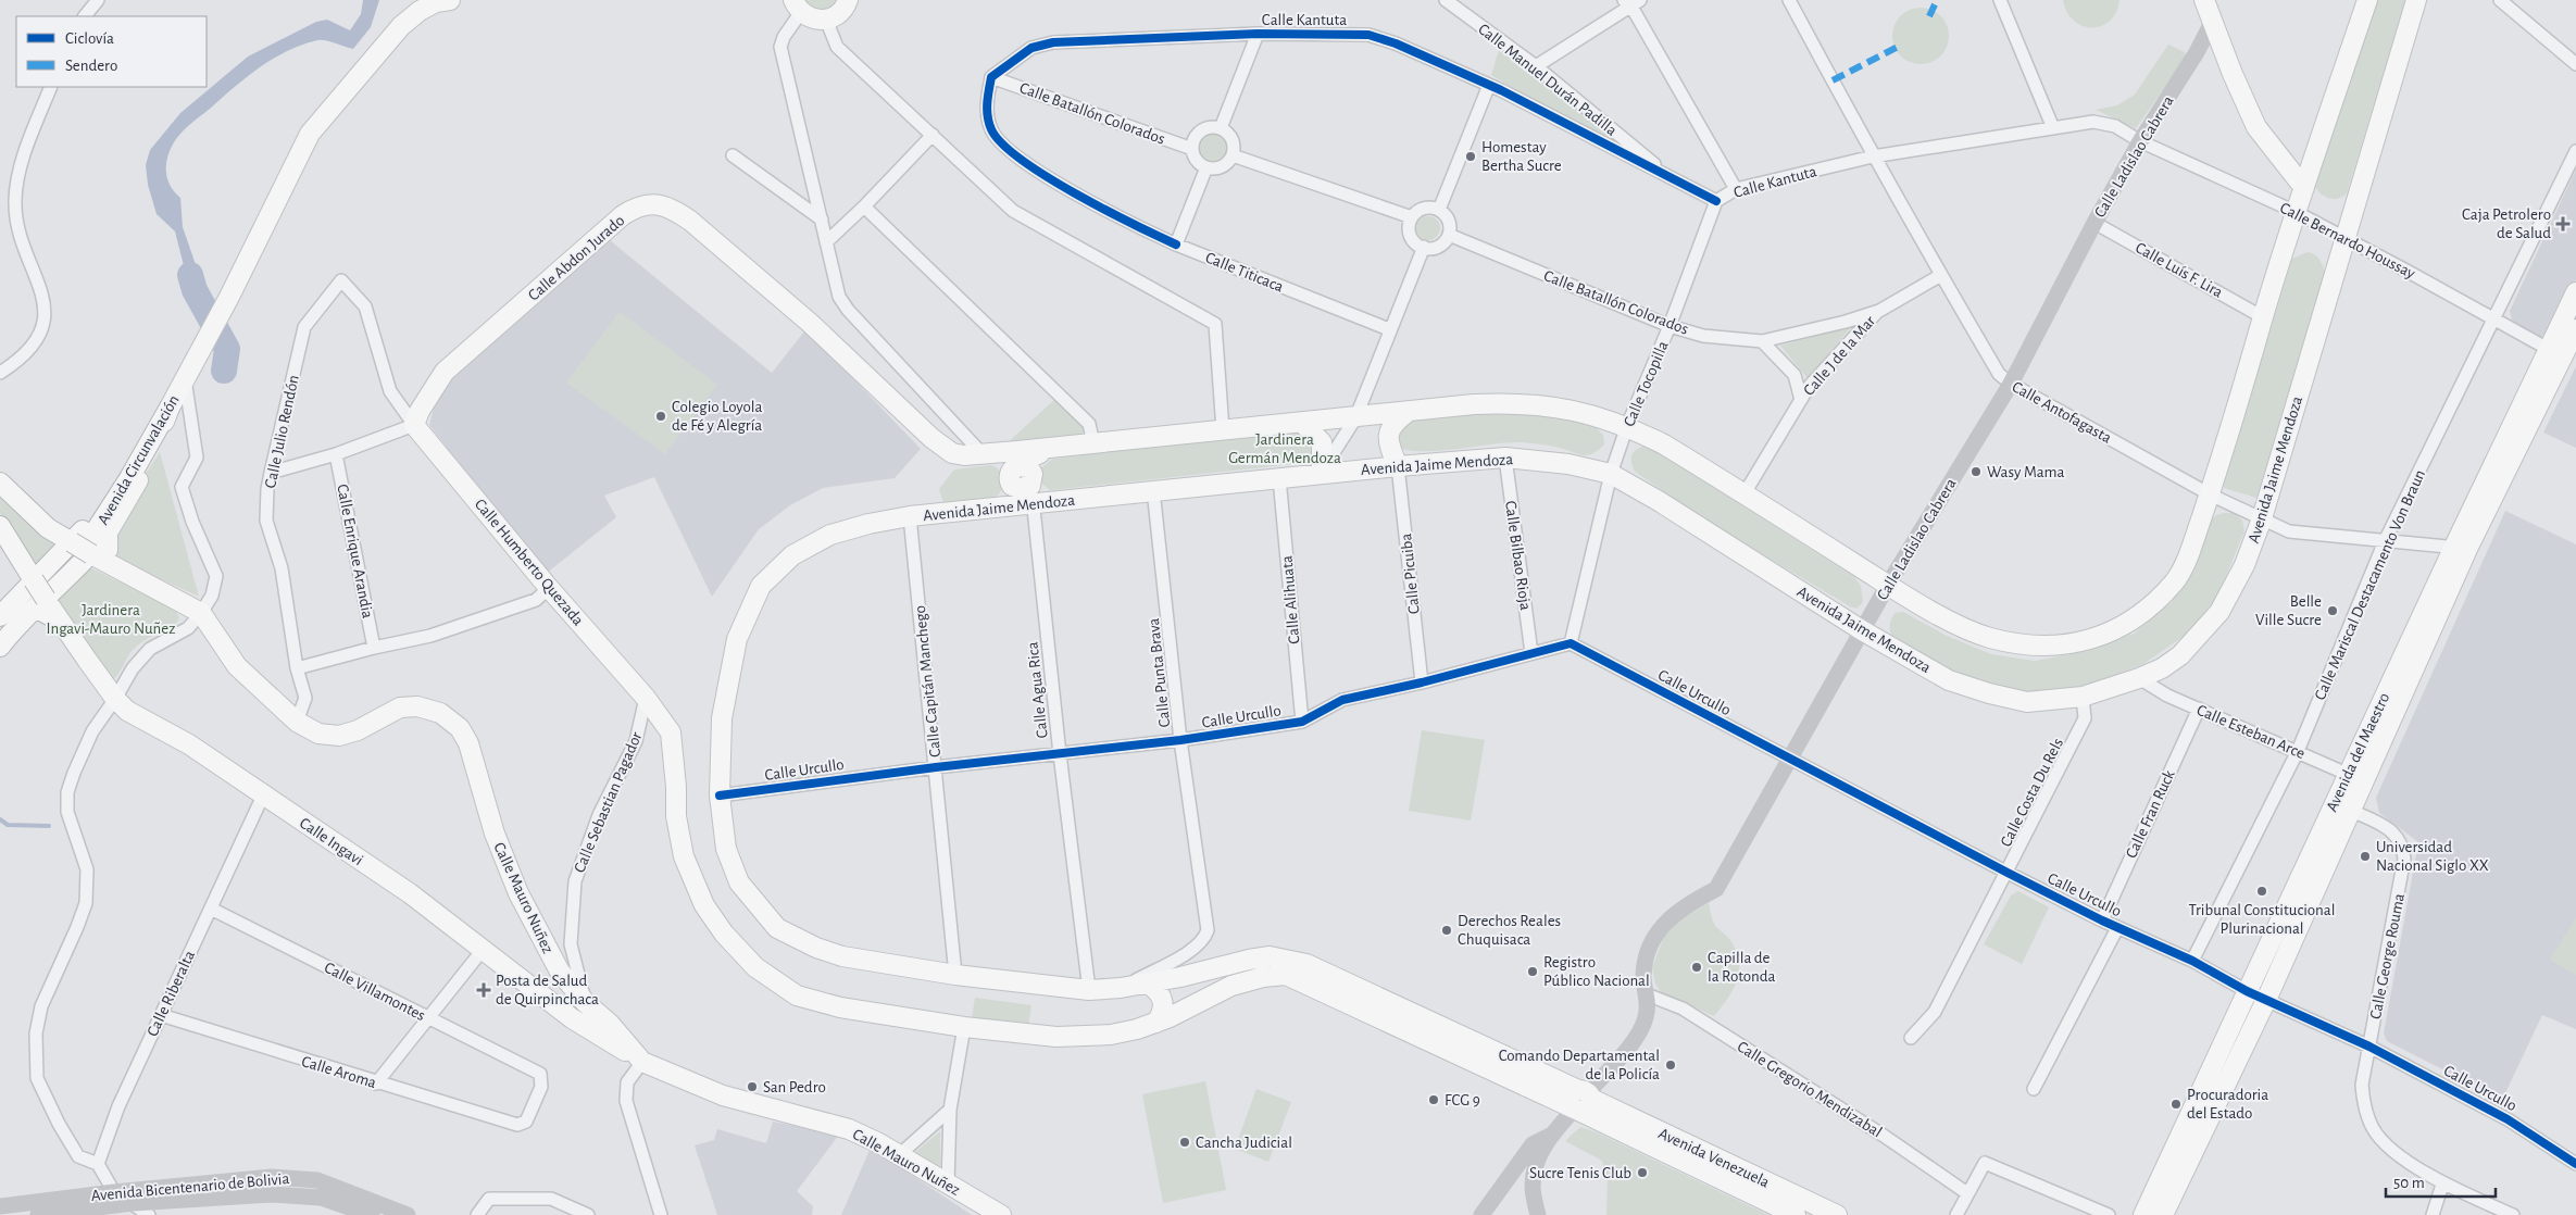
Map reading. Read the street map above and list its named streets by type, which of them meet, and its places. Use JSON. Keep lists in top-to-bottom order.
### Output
{
  "streets": {
    "main road": [
      "Calle Ladislao Cabrera",
      "Calle Abdon Jurado",
      "Avenida Circunvalación",
      "Avenida Jaime Mendoza",
      "Calle Humberto Quezada",
      "Avenida del Maestro",
      "Calle Ingavi",
      "Calle Mauro Nuñez",
      "Avenida Venezuela",
      "Avenida Bicentenario de Bolivia"
    ],
    "street": [
      "Calle Kantuta",
      "Calle Manuel Durán Padilla",
      "Calle Batallón Colorados",
      "Calle Bernardo Houssay",
      "Calle Luís F. Lira",
      "Calle Titicaca",
      "Calle J de la Mar",
      "Calle Tocopilla",
      "Calle Antofagasta",
      "Calle Julio Rendón",
      "Calle Enrique Arandia",
      "Calle Bilbao Rioja",
      "Calle Picuiba",
      "Calle Mariscal Destacamento Von Braun",
      "Calle Alihuata",
      "Calle Punta Brava",
      "Calle Capitán Manchego",
      "Calle Agua Rica",
      "Calle Urcullo",
      "Calle Esteban Arce",
      "Calle Costa Du Rels",
      "Calle Sebastian Pagador",
      "Calle Fran Ruck",
      "Calle George Rouma",
      "Calle Villamontes",
      "Calle Riberalta",
      "Calle Aroma",
      "Calle Gregorio Mendizabal"
    ]
  },
  "crossings": [
    ["Calle Kantuta", "Calle Manuel Durán Padilla"],
    ["Calle Kantuta", "Calle Batallón Colorados"],
    ["Calle Kantuta", "Calle Ladislao Cabrera"],
    ["Calle Kantuta", "Calle Bernardo Houssay"],
    ["Calle Kantuta", "Calle Titicaca"],
    ["Calle Kantuta", "Calle Tocopilla"],
    ["Calle Kantuta", "Calle Antofagasta"],
    ["Calle Batallón Colorados", "Calle Titicaca"],
    ["Calle Batallón Colorados", "Calle J de la Mar"],
    ["Calle Batallón Colorados", "Calle Tocopilla"],
    ["Calle Batallón Colorados", "Calle Antofagasta"],
    ["Calle Ladislao Cabrera", "Calle Bernardo Houssay"],
    ["Calle Ladislao Cabrera", "Calle Luís F. Lira"],
    ["Calle Ladislao Cabrera", "Calle Antofagasta"],
    ["Calle Ladislao Cabrera", "Avenida Jaime Mendoza"],
    ["Calle Ladislao Cabrera", "Calle Urcullo"],
    ["Calle Ladislao Cabrera", "Calle Gregorio Mendizabal"],
    ["Calle Ladislao Cabrera", "Avenida Venezuela"],
    ["Calle Bernardo Houssay", "Avenida Jaime Mendoza"],
    ["Calle Bernardo Houssay", "Calle Mariscal Destacamento Von Braun"],
    ["Calle Bernardo Houssay", "Avenida del Maestro"],
    ["Calle Abdon Jurado", "Calle Julio Rendón"],
    ["Calle Abdon Jurado", "Avenida Jaime Mendoza"],
    ["Calle Abdon Jurado", "Calle Humberto Quezada"],
    ["Calle Abdon Jurado", "Calle Agua Rica"],
    ["Calle Luís F. Lira", "Avenida Jaime Mendoza"],
    ["Calle J de la Mar", "Avenida Jaime Mendoza"],
    ["Calle Tocopilla", "Avenida Jaime Mendoza"],
    ["Calle Tocopilla", "Calle Urcullo"],
    ["Calle Antofagasta", "Avenida Jaime Mendoza"],
    ["Calle Antofagasta", "Calle Mariscal Destacamento Von Braun"],
    ["Calle Antofagasta", "Avenida del Maestro"],
    ["Calle Julio Rendón", "Calle Humberto Quezada"],
    ["Calle Julio Rendón", "Calle Mauro Nuñez"],
    ["Avenida Circunvalación", "Calle Ingavi"],
    ["Avenida Circunvalación", "Calle Mauro Nuñez"],
    ["Avenida Jaime Mendoza", "Calle Bilbao Rioja"],
    ["Avenida Jaime Mendoza", "Calle Humberto Quezada"],
    ["Avenida Jaime Mendoza", "Calle Picuiba"],
    ["Avenida Jaime Mendoza", "Calle Alihuata"],
    ["Avenida Jaime Mendoza", "Calle Punta Brava"],
    ["Avenida Jaime Mendoza", "Calle Capitán Manchego"],
    ["Avenida Jaime Mendoza", "Calle Agua Rica"],
    ["Avenida Jaime Mendoza", "Calle Urcullo"],
    ["Avenida Jaime Mendoza", "Calle Esteban Arce"],
    ["Avenida Jaime Mendoza", "Calle Costa Du Rels"],
    ["Calle Bilbao Rioja", "Calle Urcullo"],
    ["Calle Humberto Quezada", "Calle Sebastian Pagador"],
    ["Calle Picuiba", "Calle Urcullo"],
    ["Calle Mariscal Destacamento Von Braun", "Calle Urcullo"],
    ["Calle Mariscal Destacamento Von Braun", "Calle Esteban Arce"],
    ["Calle Alihuata", "Calle Urcullo"],
    ["Calle Punta Brava", "Calle Urcullo"],
    ["Calle Capitán Manchego", "Calle Urcullo"],
    ["Calle Agua Rica", "Calle Urcullo"],
    ["Calle Urcullo", "Avenida del Maestro"],
    ["Calle Urcullo", "Calle Costa Du Rels"],
    ["Calle Urcullo", "Calle Fran Ruck"],
    ["Calle Urcullo", "Calle George Rouma"],
    ["Calle Esteban Arce", "Avenida del Maestro"],
    ["Calle Esteban Arce", "Calle Fran Ruck"],
    ["Avenida del Maestro", "Calle George Rouma"],
    ["Calle Sebastian Pagador", "Calle Mauro Nuñez"],
    ["Calle Ingavi", "Calle Mauro Nuñez"],
    ["Calle Ingavi", "Calle Riberalta"],
    ["Calle Villamontes", "Calle Riberalta"],
    ["Calle Villamontes", "Calle Aroma"],
    ["Calle Riberalta", "Calle Aroma"]
  ],
  "parks": ["Jardinera Germán Mendoza", "Jardinera Ingavi-Mauro Nuñez"],
  "places": {
    "other": [
      "Homestay Bertha Sucre",
      "Colegio Loyola de Fé y Alegría",
      "Wasy Mama",
      "Belle Ville Sucre",
      "Universidad Nacional Siglo XX",
      "Tribunal Constitucional Plurinacional",
      "Derechos Reales Chuquisaca",
      "Capilla de la Rotonda",
      "Registro Público Nacional",
      "Comando Departamental de la Policía",
      "San Pedro",
      "FCG 9",
      "Procuradoria del Estado",
      "Cancha Judicial",
      "Sucre Tenis Club"
    ],
    "health": ["Caja Petrolero de Salud", "Posta de Salud de Quirpinchaca"]
  },
  "legend": ["Ciclovía", "Sendero"],
  "scale_bar": "50 m"
}
